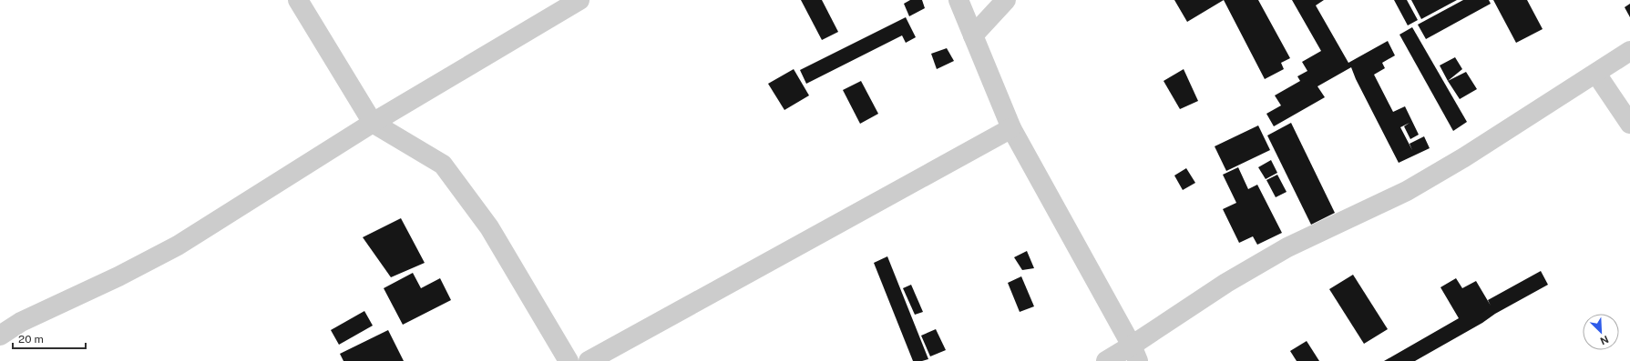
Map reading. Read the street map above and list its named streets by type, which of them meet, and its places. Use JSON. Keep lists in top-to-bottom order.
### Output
{
  "scale_bar": "20 m",
  "north": "bottom right"
}
